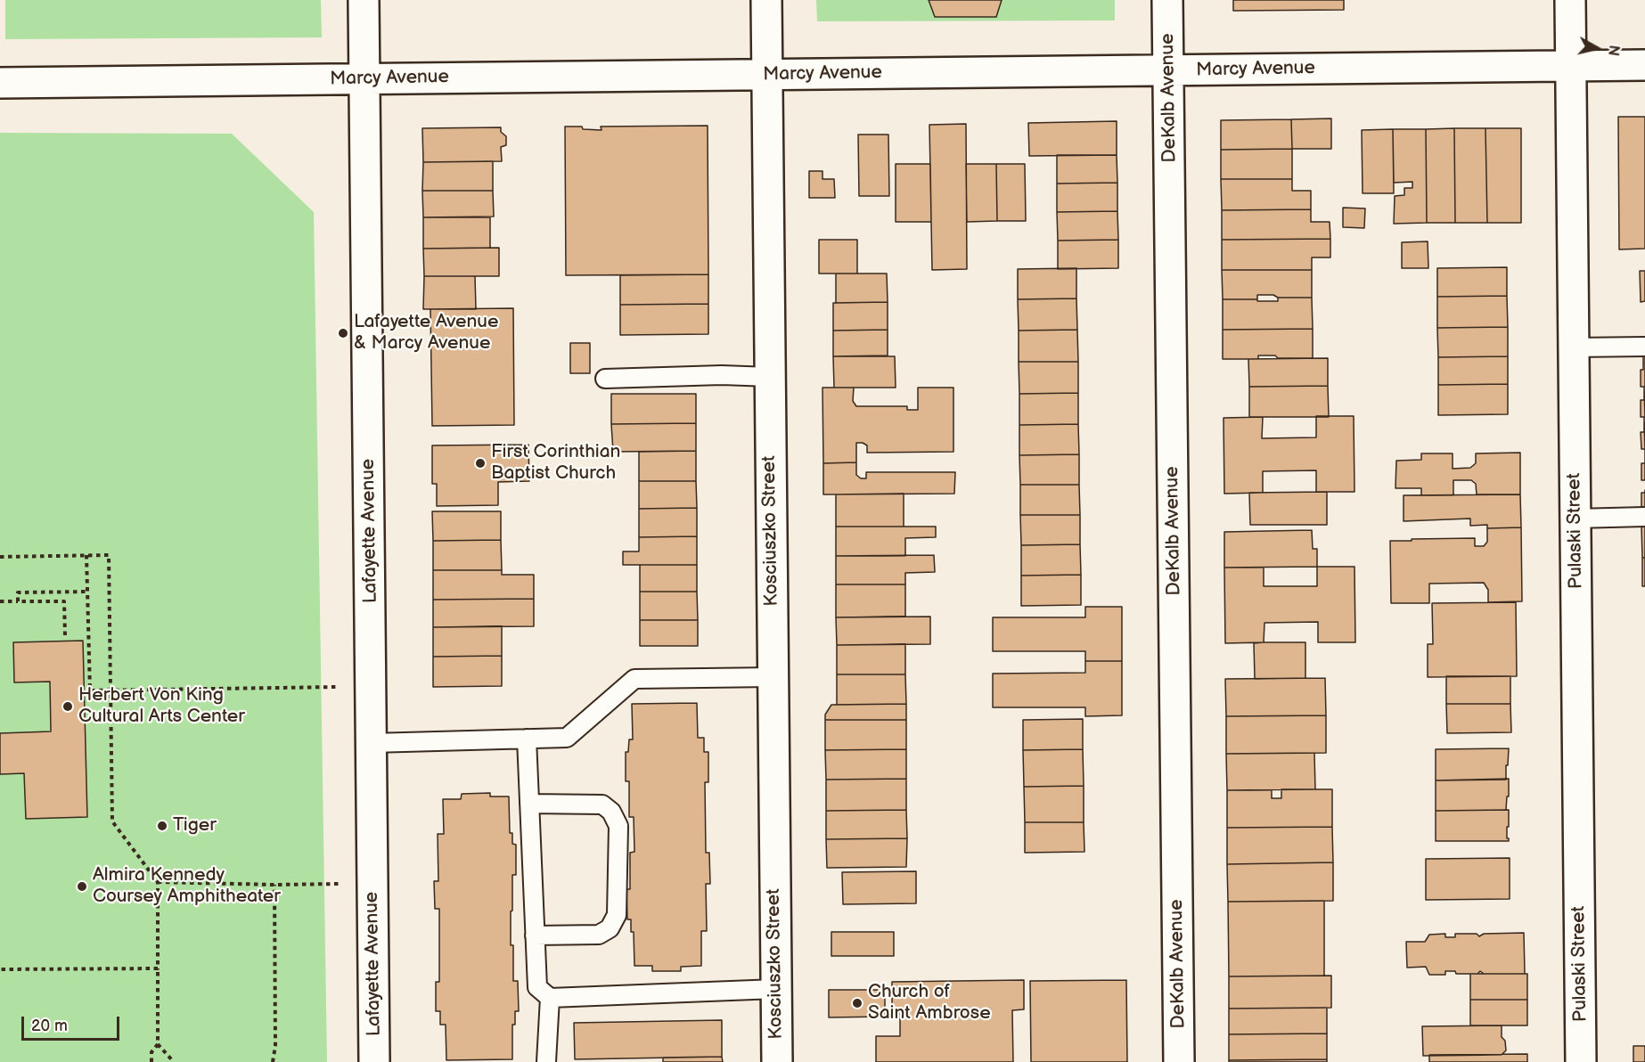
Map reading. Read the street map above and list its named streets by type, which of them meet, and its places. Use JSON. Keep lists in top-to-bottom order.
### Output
{
  "streets": {
    "street": [
      "Marcy Avenue",
      "DeKalb Avenue",
      "Lafayette Avenue",
      "Kosciuszko Street",
      "Pulaski Street"
    ]
  },
  "crossings": [
    ["Marcy Avenue", "DeKalb Avenue"],
    ["Marcy Avenue", "Lafayette Avenue"],
    ["Marcy Avenue", "Kosciuszko Street"],
    ["Marcy Avenue", "Pulaski Street"]
  ],
  "places": [
    "Lafayette Avenue & Marcy Avenue",
    "First Corinthian Baptist Church",
    "Herbert Von King Cultural Arts Center",
    "Tiger",
    "Almira Kennedy Coursey Amphitheater",
    "Church of Saint Ambrose"
  ],
  "scale_bar": "20 m",
  "north": "right"
}
